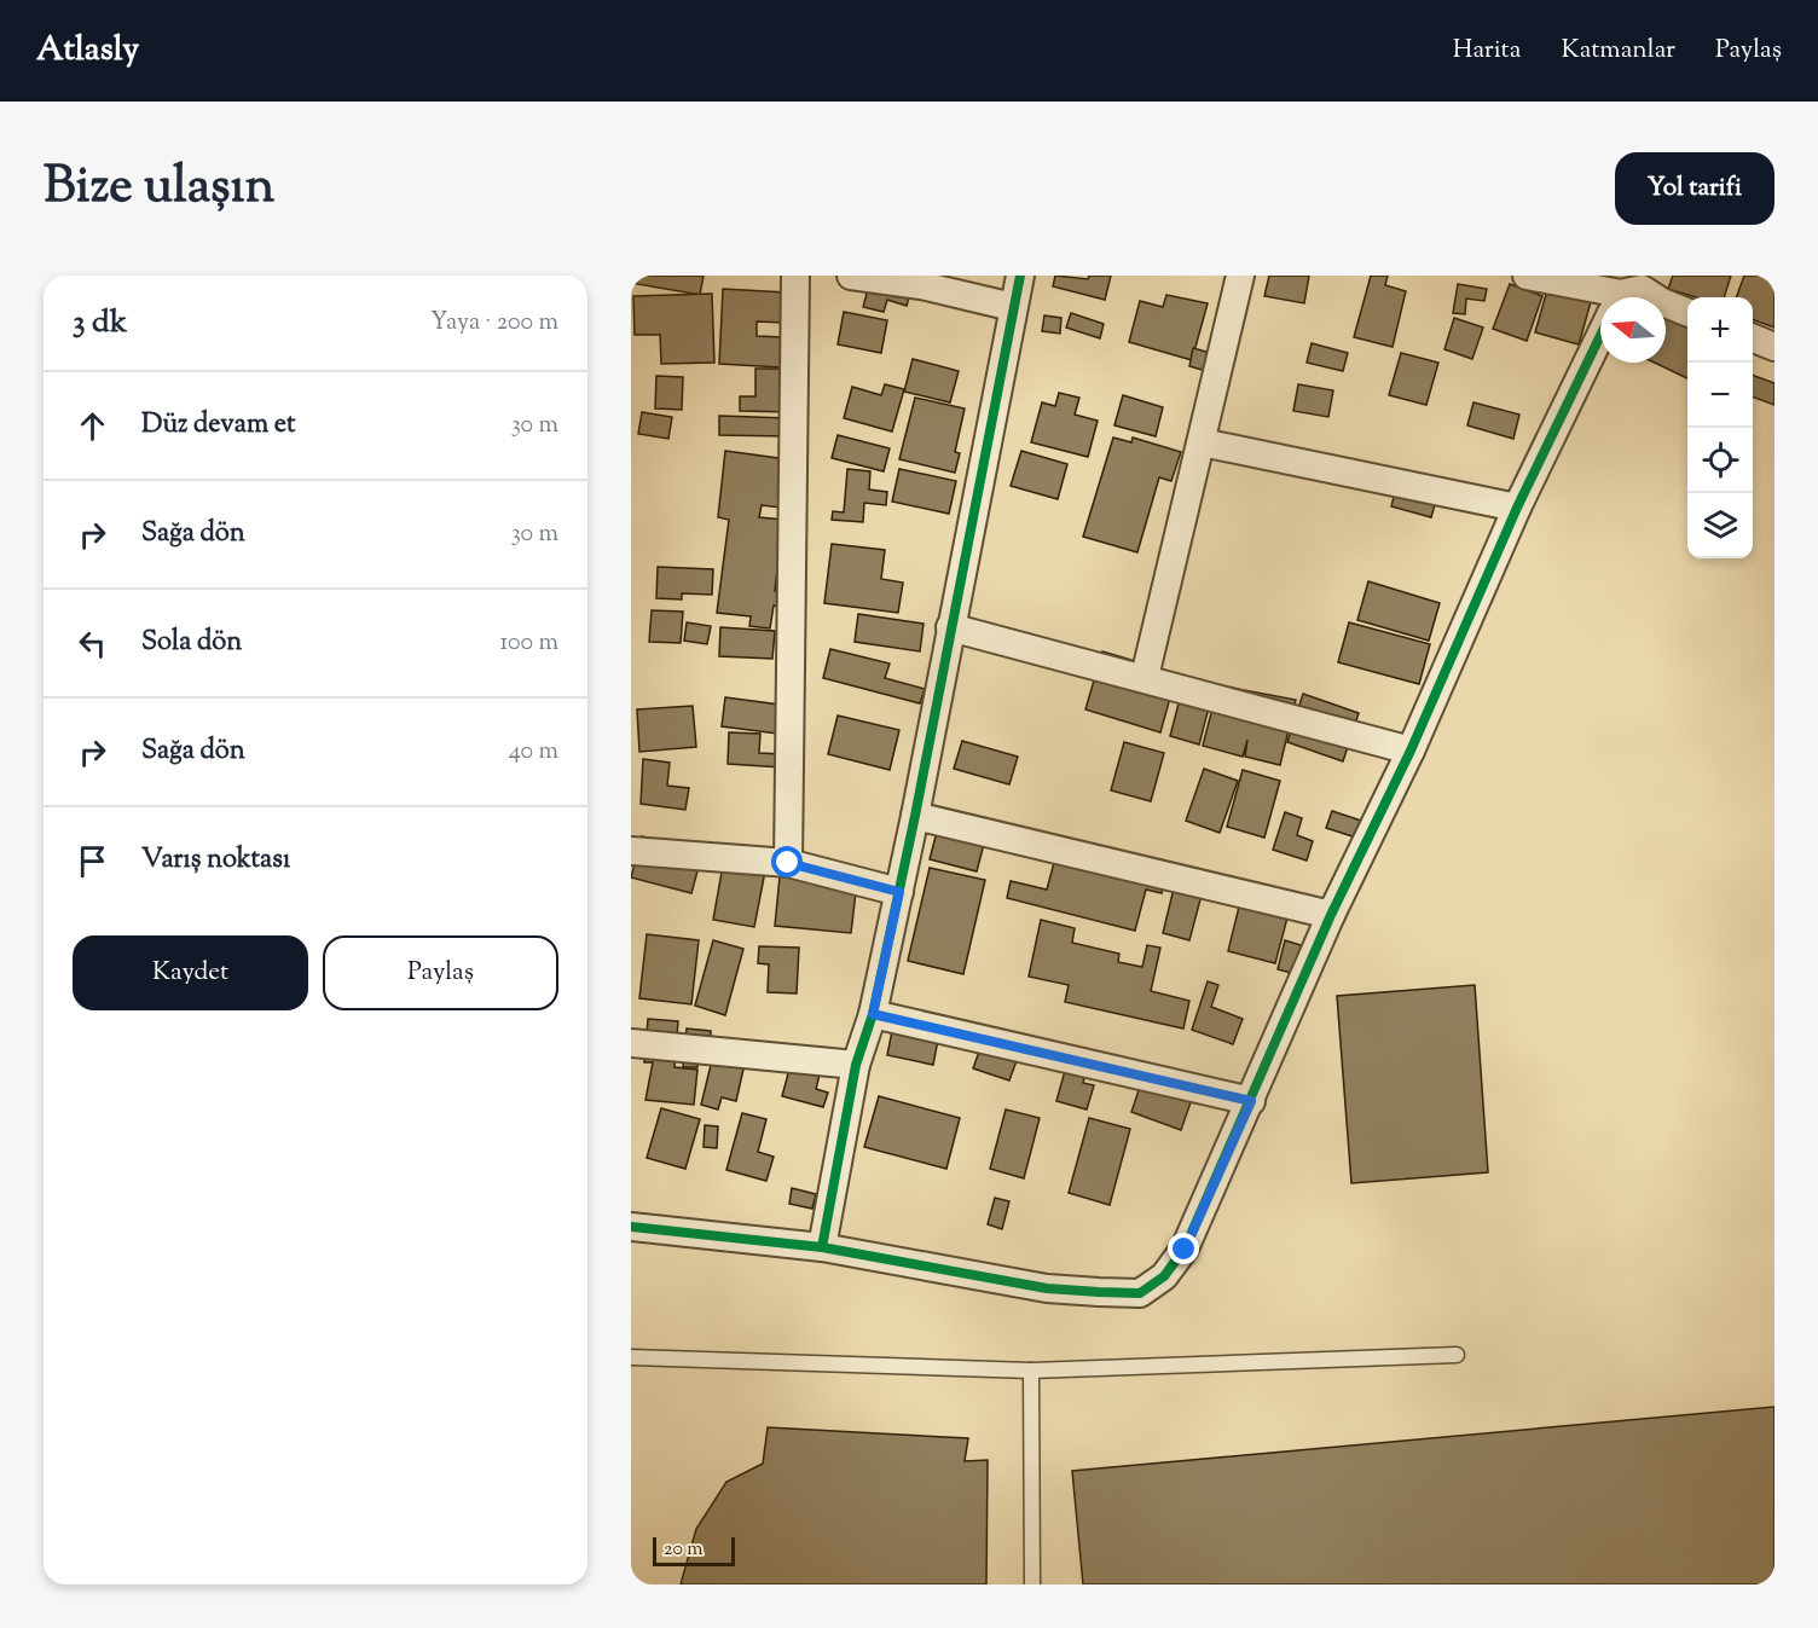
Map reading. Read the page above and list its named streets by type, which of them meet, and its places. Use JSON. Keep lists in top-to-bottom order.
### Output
{
  "scale_bar": "20 m",
  "north": "left",
  "page": {
    "header": "Atlasly",
    "nav": ["Harita", "Katmanlar", "Paylaş"],
    "title": "Bize ulaşın",
    "buttons": [
      "Yol tarifi",
      ["Kaydet", "Paylaş"]
    ],
    "heading": ["3 dk", "Yaya · 200 m"],
    "map_buttons": ["+", "−"],
    "list": [
      ["Düz devam et", "30 m"],
      ["Sağa dön", "30 m"],
      ["Sola dön", "100 m"],
      ["Sağa dön", "40 m"],
      "Varış noktası"
    ],
    "scale": "20 m"
  }
}
